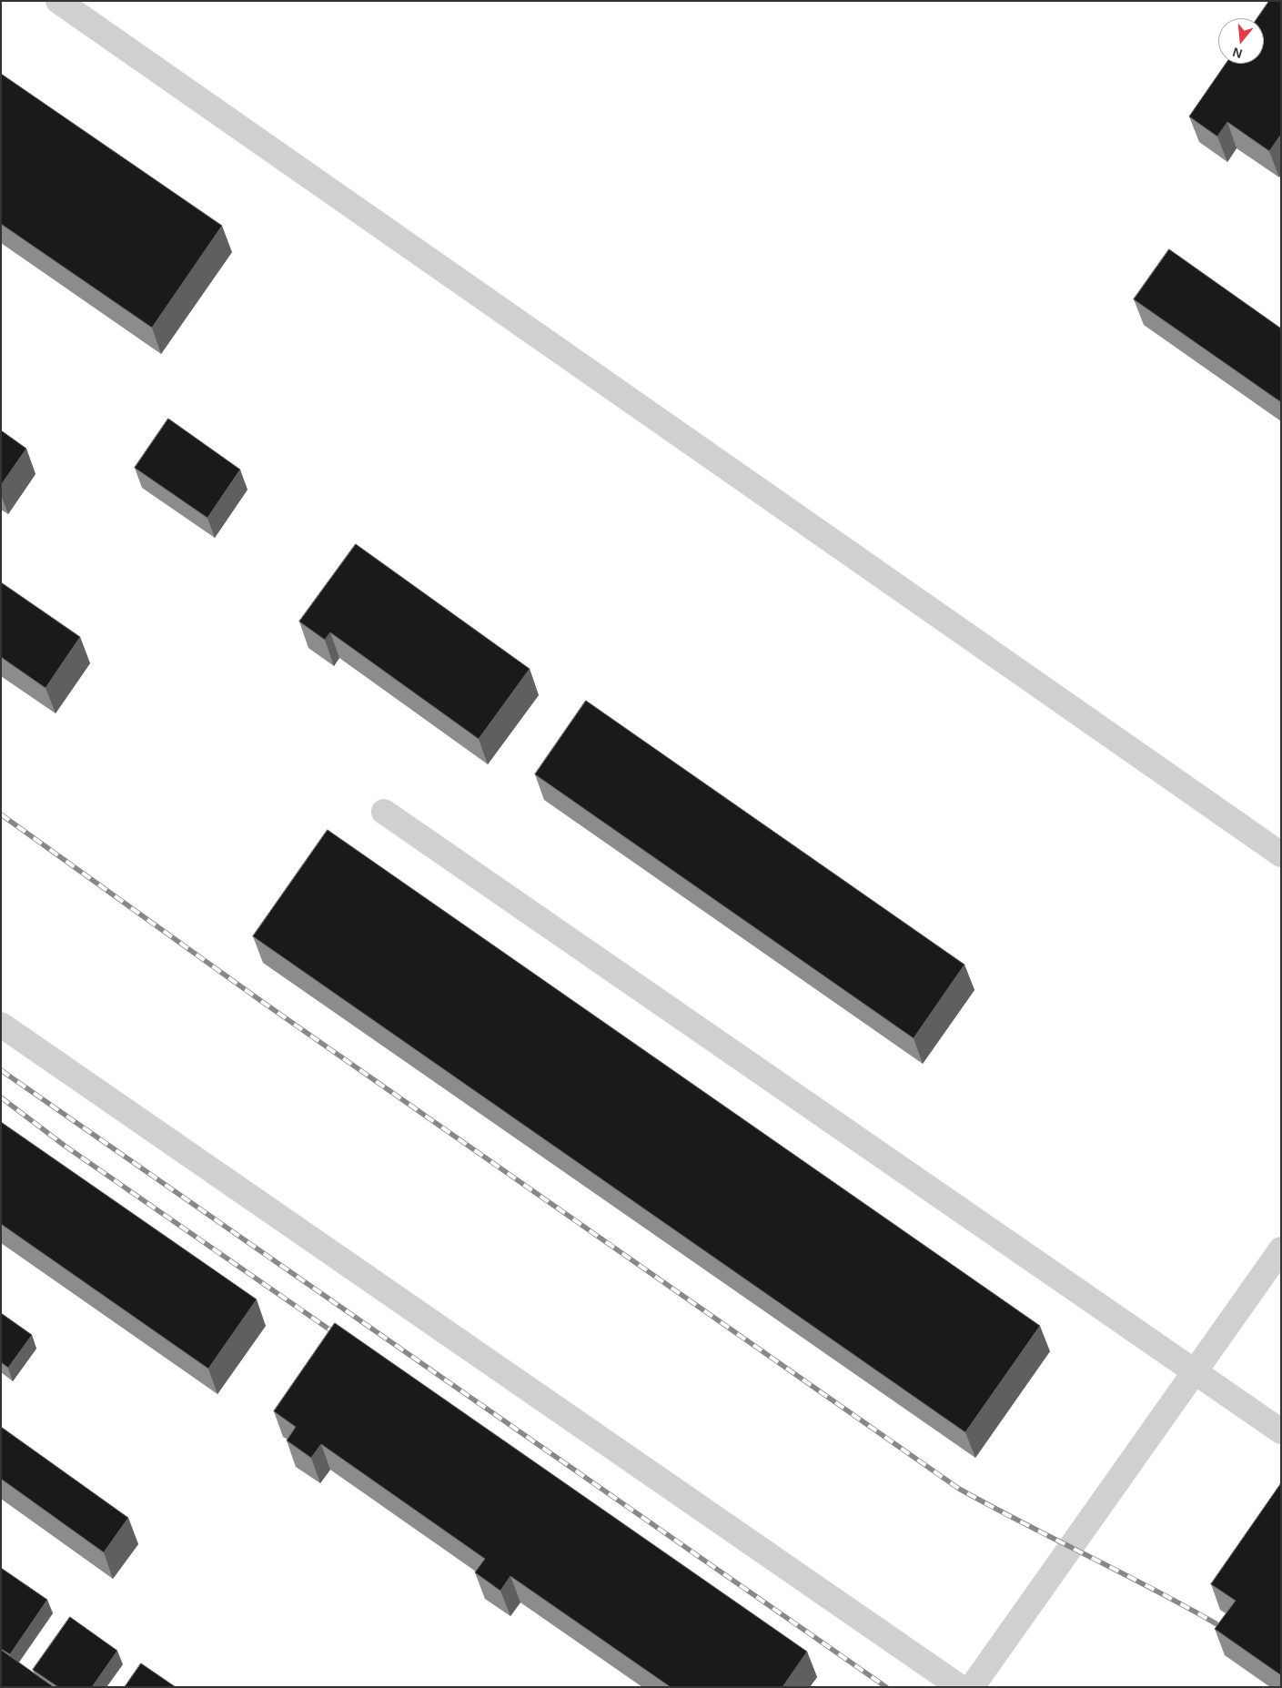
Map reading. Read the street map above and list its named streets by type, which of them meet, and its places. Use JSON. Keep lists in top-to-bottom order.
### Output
{
  "north": "bottom"
}
